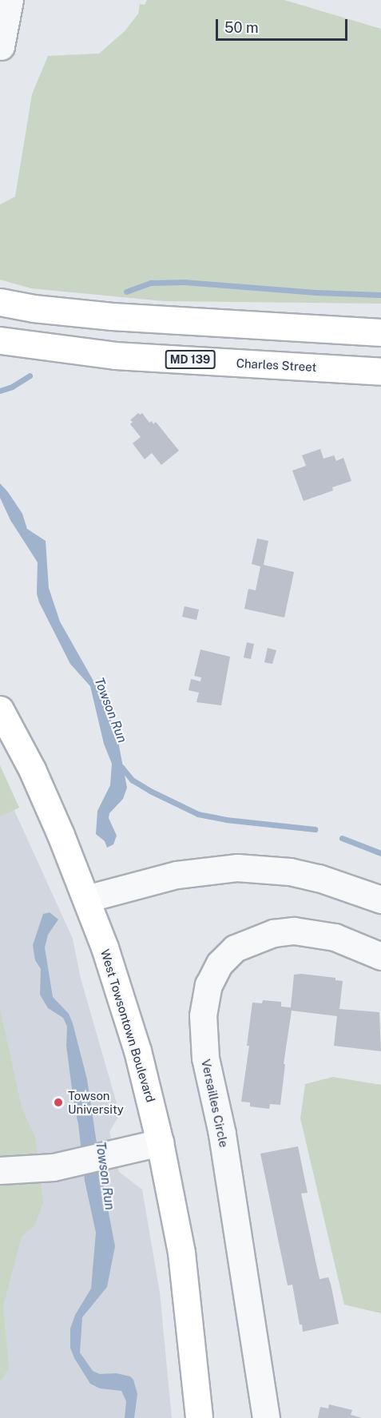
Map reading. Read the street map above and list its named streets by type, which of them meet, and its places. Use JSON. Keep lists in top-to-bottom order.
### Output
{
  "streets": {
    "main road": ["MD 139", "Charles Street", "West Towsontown Boulevard"],
    "street": ["Versailles Circle"]
  },
  "water": ["Towson Run"],
  "places": ["Towson University"],
  "scale_bar": "50 m"
}
